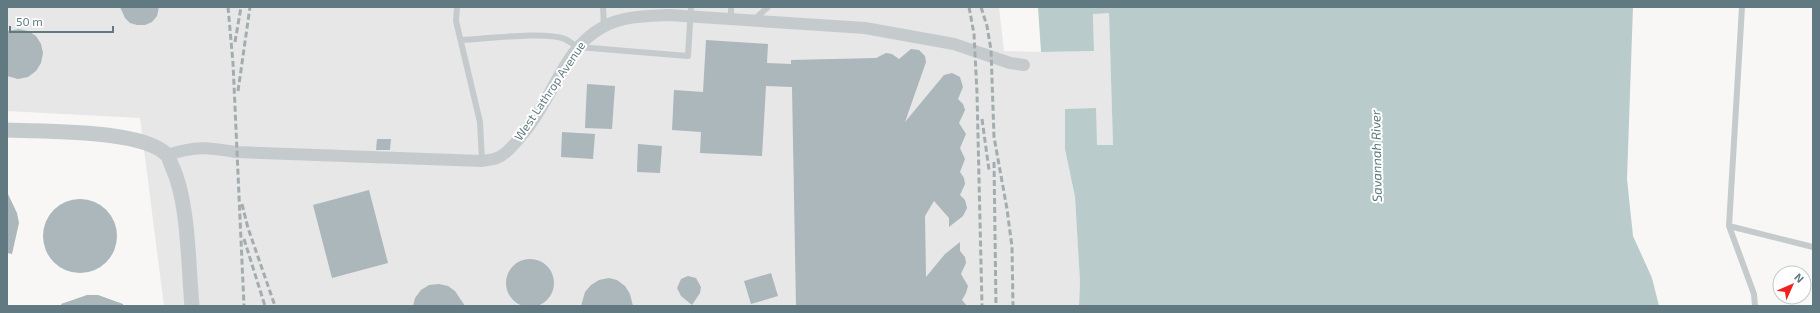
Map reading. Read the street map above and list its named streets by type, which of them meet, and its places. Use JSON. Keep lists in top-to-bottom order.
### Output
{
  "streets": {
    "street": ["West Lathrop Avenue"]
  },
  "water": ["Savannah River"],
  "scale_bar": "50 m",
  "north": "top right"
}
